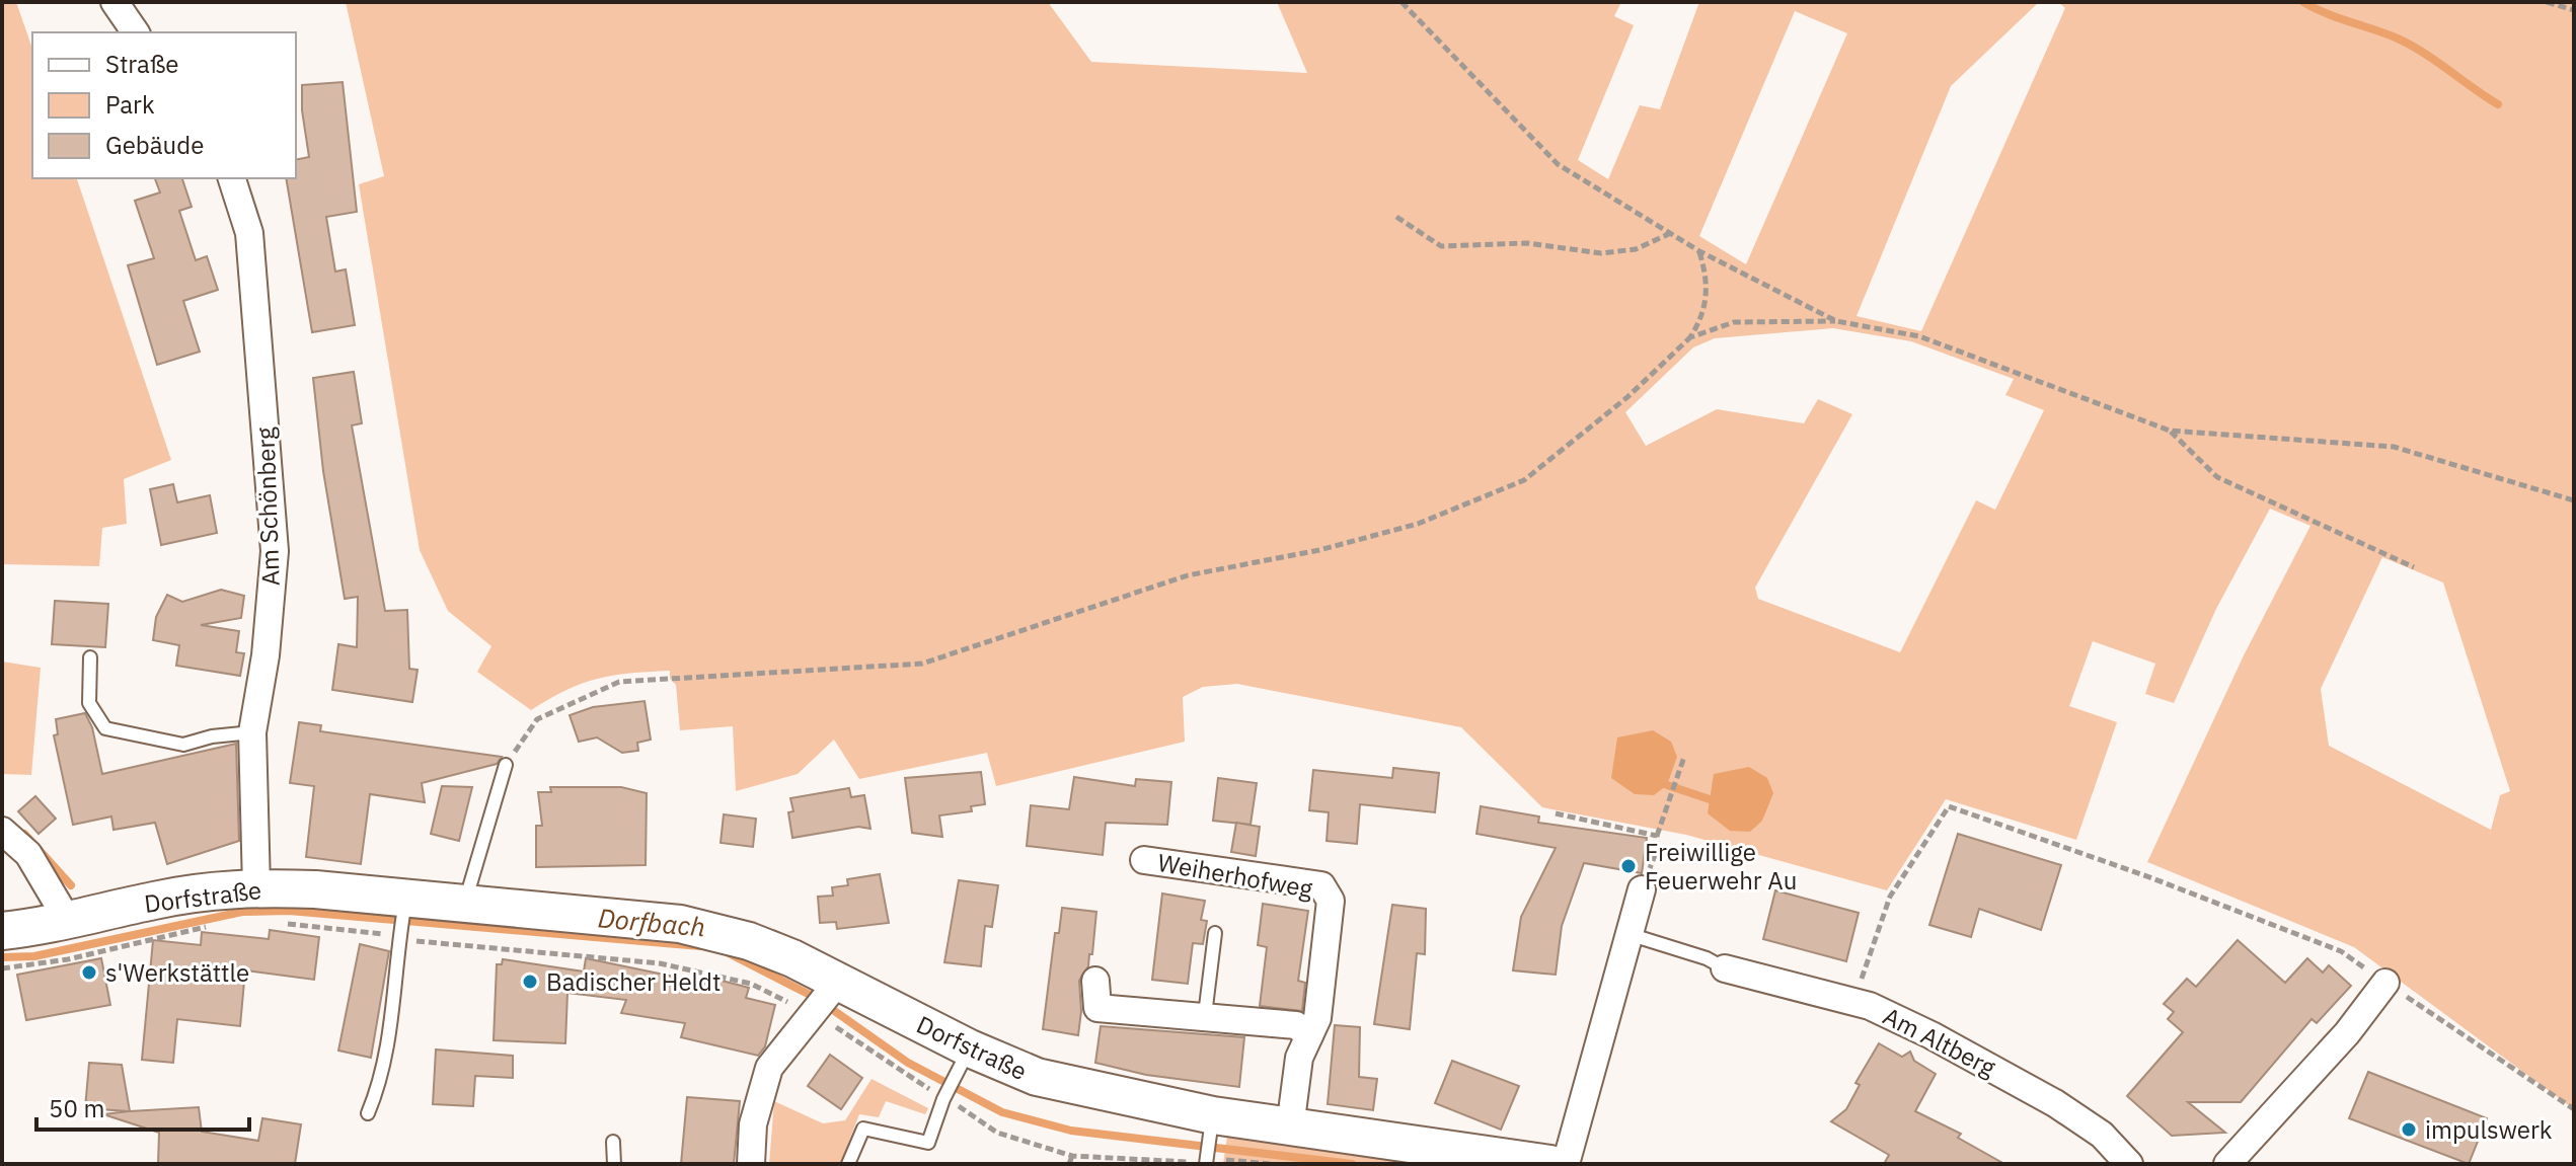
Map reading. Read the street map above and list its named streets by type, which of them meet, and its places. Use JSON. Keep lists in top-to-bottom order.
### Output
{
  "streets": {
    "main road": ["Dorfstraße"],
    "street": ["Am Schönberg", "Weiherhofweg", "Am Altberg"]
  },
  "crossings": [
    ["Am Schönberg", "Dorfstraße"],
    ["Weiherhofweg", "Dorfstraße"]
  ],
  "water": ["Dorfbach"],
  "places": [
    "Freiwillige Feuerwehr Au",
    "s'Werkstättle",
    "Badischer Heldt",
    "impulswerk"
  ],
  "legend": ["Straße", "Park", "Gebäude"],
  "scale_bar": "50 m"
}
